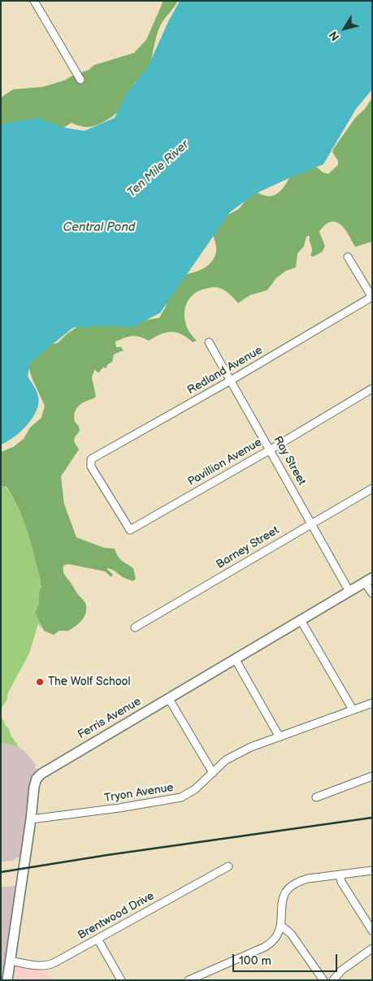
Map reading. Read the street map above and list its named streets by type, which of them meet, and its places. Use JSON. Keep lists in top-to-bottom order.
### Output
{
  "streets": {
    "street": [
      "Redland Avenue",
      "Ray Street",
      "Pavillion Avenue",
      "Barney Street",
      "Ferris Avenue",
      "Tryon Avenue",
      "Brentwood Drive"
    ]
  },
  "crossings": [
    ["Redland Avenue", "Ray Street"],
    ["Redland Avenue", "Pavillion Avenue"],
    ["Ray Street", "Pavillion Avenue"],
    ["Ray Street", "Barney Street"],
    ["Ray Street", "Ferris Avenue"],
    ["Ferris Avenue", "Tryon Avenue"],
    ["Ferris Avenue", "Brentwood Drive"]
  ],
  "water": ["Ten Mile River", "Central Pond"],
  "places": ["The Wolf School"],
  "scale_bar": "100 m",
  "north": "bottom left"
}
